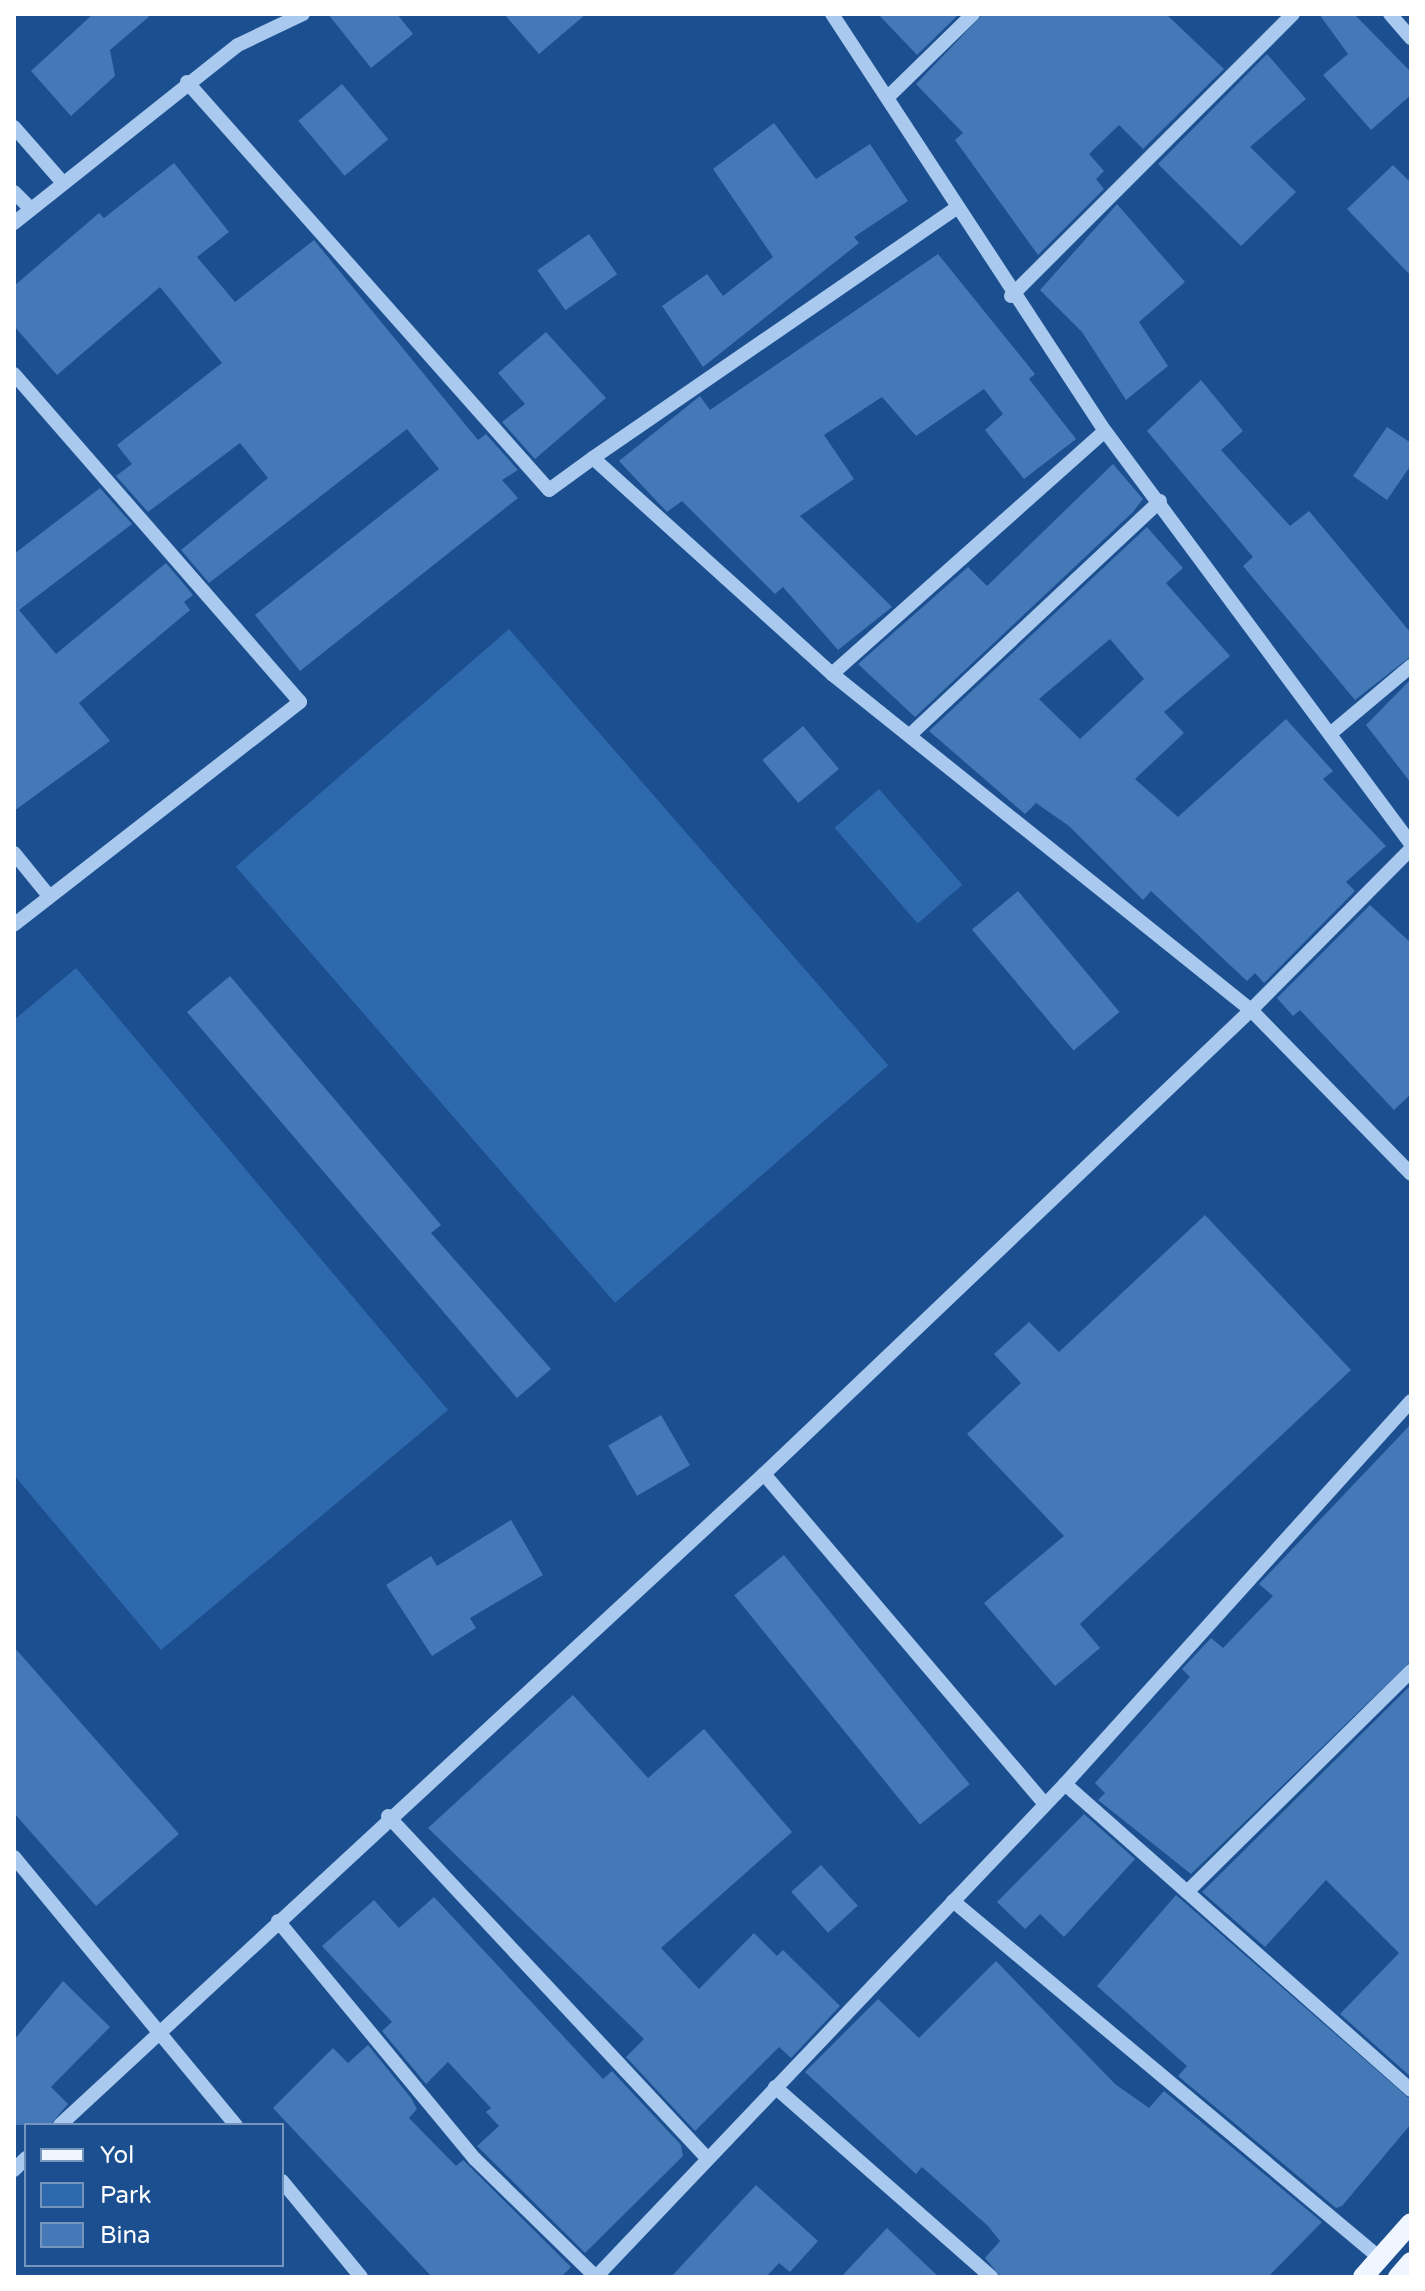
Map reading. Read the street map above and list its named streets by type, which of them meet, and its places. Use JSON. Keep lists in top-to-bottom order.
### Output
{
  "legend": ["Yol", "Park", "Bina"]
}
